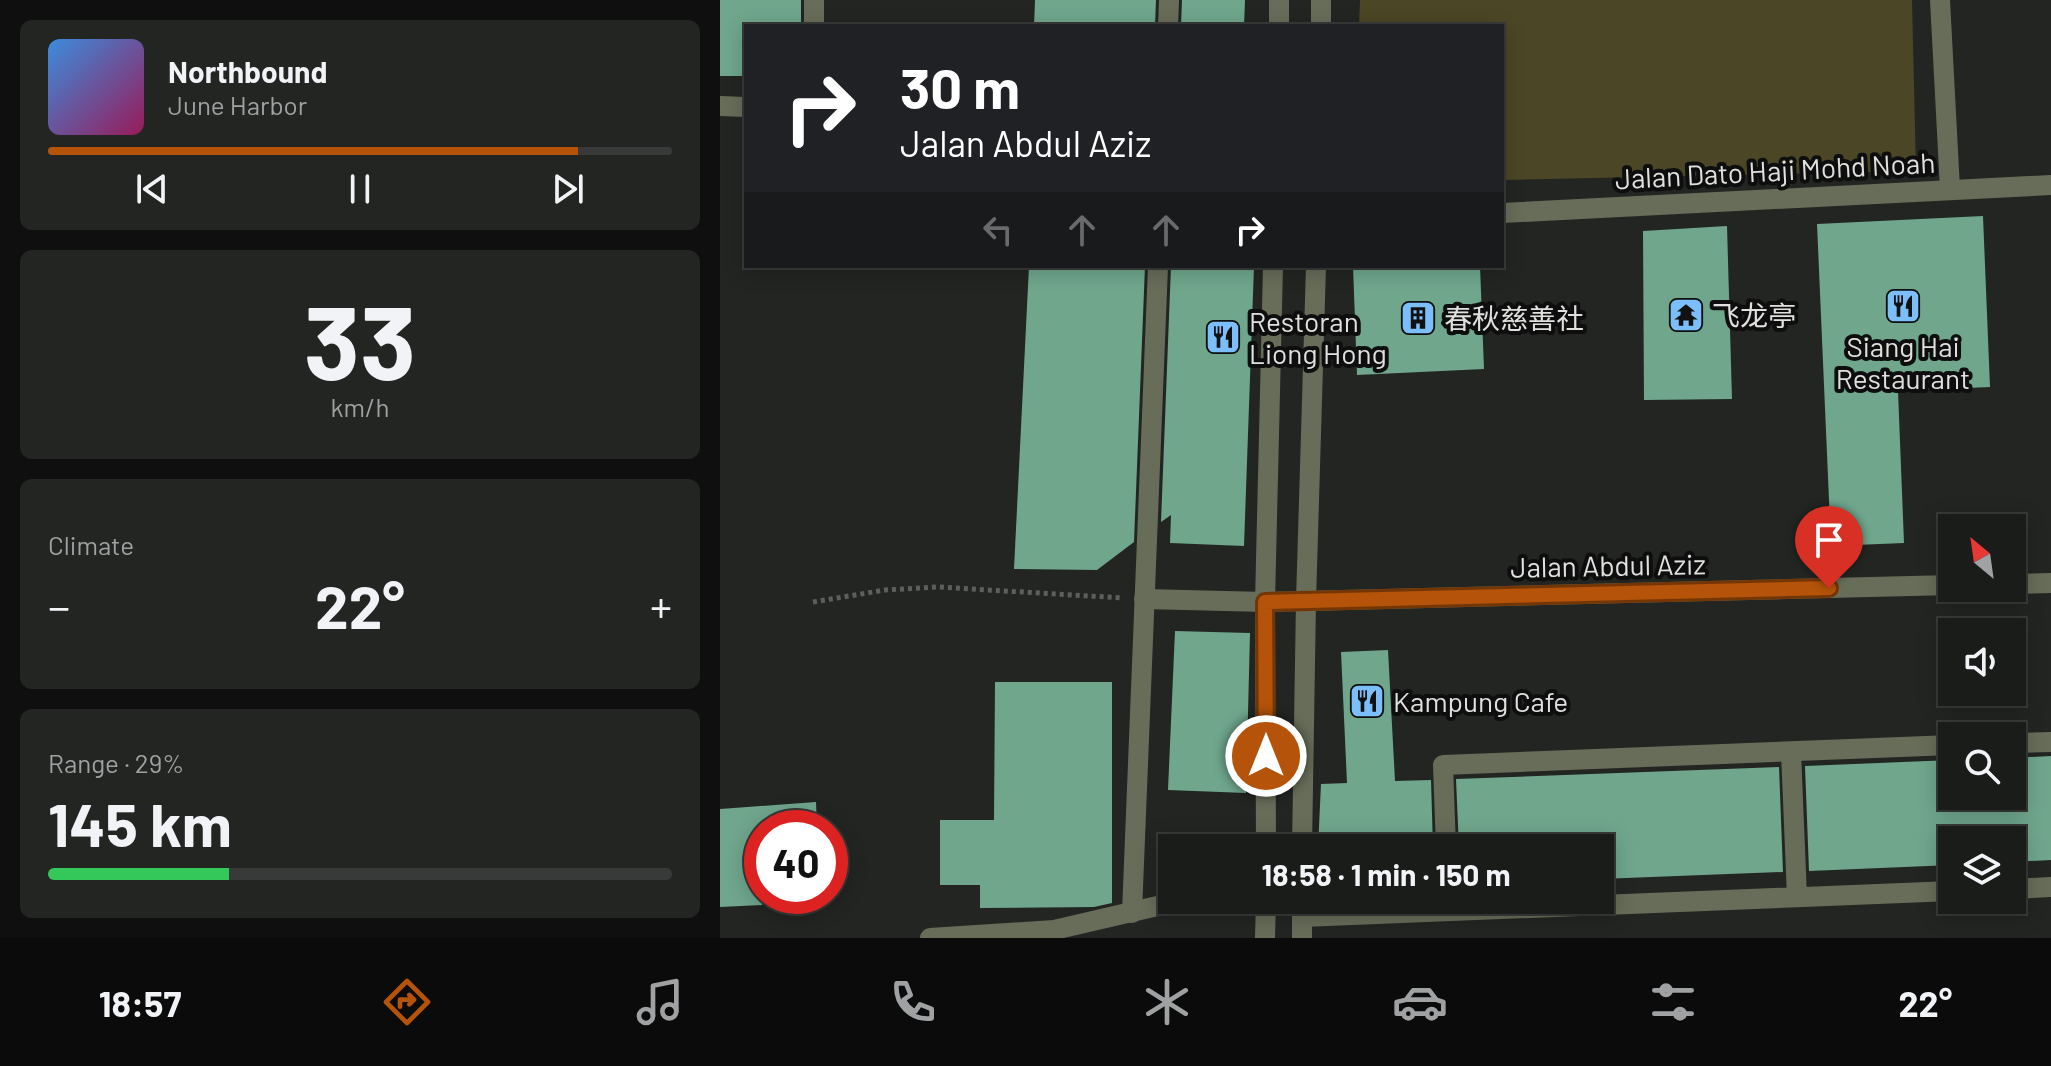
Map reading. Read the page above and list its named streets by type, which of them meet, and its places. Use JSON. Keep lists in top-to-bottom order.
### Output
{
  "streets": {
    "street": ["Jalan Dato Haji Mohd Noah", "Jalan Abdul Aziz"]
  },
  "places": {
    "restaurant": ["Siang Hai Restaurant", "Restoran Liong Hong", "Kampung Cafe"],
    "temple": ["飞龙亭"],
    "building": ["春秋慈善社"]
  },
  "north": "top left",
  "page": {
    "turn": ["30 m", "Jalan Abdul Aziz"],
    "song": ["Northbound", "June Harbor"],
    "tile": [
      ["33", "km/h"],
      "Climate",
      ["Range · 29%", "145 km"]
    ],
    "heat": ["−", "22°", "+"],
    "limit": "40",
    "trip": "18:58 · 1 min · 150 m",
    "tabs": ["18:57", "22°"]
  }
}
